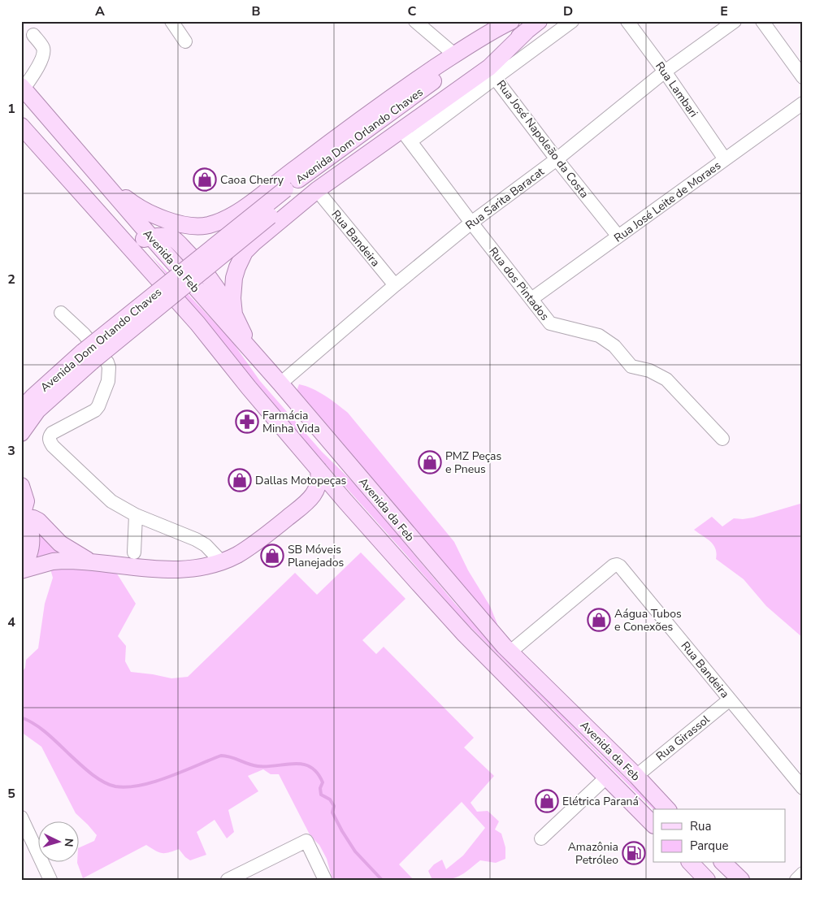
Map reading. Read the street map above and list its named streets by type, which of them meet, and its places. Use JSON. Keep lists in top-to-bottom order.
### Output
{
  "streets": {
    "main road": ["Avenida Dom Orlando Chaves", "Avenida da Feb"],
    "street": [
      "Rua Lambari",
      "Rua José Napoleão da Costa",
      "Rua Sarita Baracat",
      "Rua José Leite de Moraes",
      "Rua Bandeira",
      "Rua dos Pintados",
      "Rua Girassol"
    ]
  },
  "crossings": [
    ["Rua Lambari", "Rua Sarita Baracat"],
    ["Rua Lambari", "Rua José Leite de Moraes"],
    ["Rua José Napoleão da Costa", "Rua Sarita Baracat"],
    ["Rua José Napoleão da Costa", "Rua José Leite de Moraes"],
    ["Rua Sarita Baracat", "Rua Bandeira"],
    ["Rua Sarita Baracat", "Avenida da Feb"],
    ["Rua Sarita Baracat", "Rua dos Pintados"],
    ["Rua José Leite de Moraes", "Rua dos Pintados"],
    ["Rua Bandeira", "Avenida da Feb"],
    ["Rua Bandeira", "Rua Girassol"],
    ["Avenida da Feb", "Rua Girassol"]
  ],
  "places": {
    "shop": [
      "Caoa Cherry",
      "PMZ Peças e Pneus",
      "Dallas Motopeças",
      "SB Móveis Planejados",
      "Aágua Tubos e Conexões",
      "Elétrica Paraná"
    ],
    "pharmacy": ["Farmácia Minha Vida"],
    "fuel station": ["Amazônia Petróleo"]
  },
  "legend": ["Rua", "Parque"],
  "north": "right",
  "grid": {
    "columns": [
      "A",
      "B",
      "C",
      "D",
      "E"
    ],
    "rows": [
      "1",
      "2",
      "3",
      "4",
      "5"
    ]
  }
}
